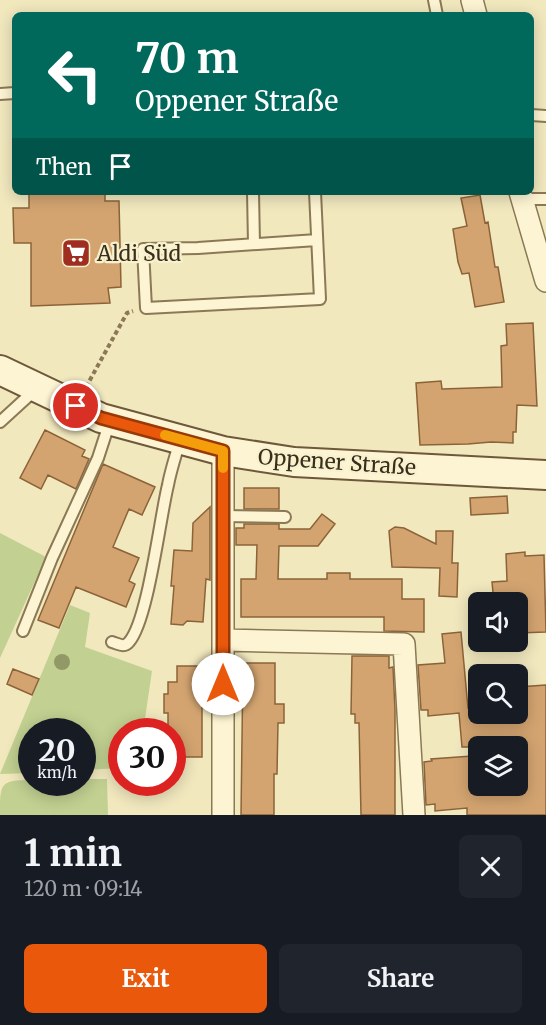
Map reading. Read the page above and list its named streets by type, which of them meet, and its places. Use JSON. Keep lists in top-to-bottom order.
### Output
{
  "streets": {
    "street": ["Oppener Straße"]
  },
  "places": {
    "supermarket": ["Aldi Süd"]
  },
  "page": {
    "turn": ["70 m", "Oppener Straße"],
    "then": "Then",
    "speed": "20 km/h",
    "limit": "30",
    "heading": ["1 min", "120 m · 09:14"],
    "buttons": ["Exit", "Share"]
  }
}
